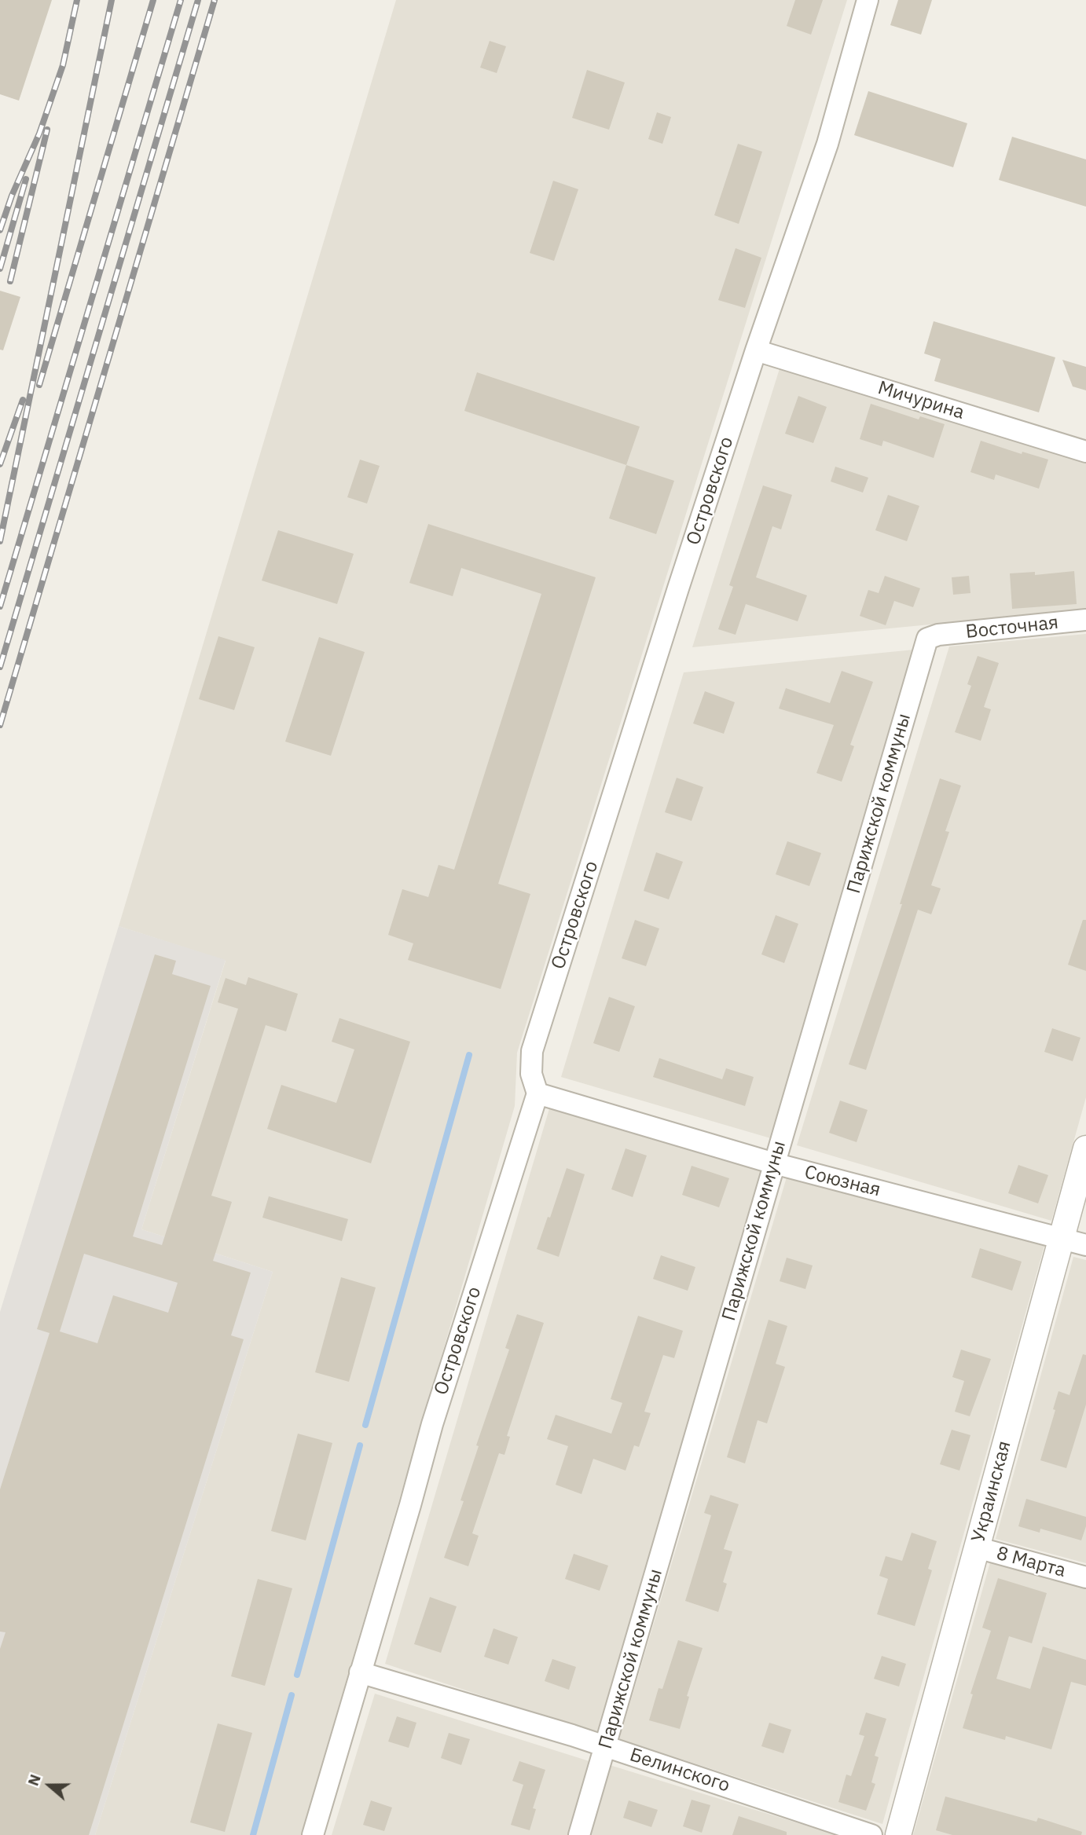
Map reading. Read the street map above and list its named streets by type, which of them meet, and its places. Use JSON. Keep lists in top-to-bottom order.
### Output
{
  "streets": {
    "street": [
      "Мичурина",
      "Островского",
      "Восточная",
      "Парижской коммуны",
      "Союзная",
      "Украинская",
      "8 Марта",
      "Белинского"
    ]
  },
  "crossings": [
    ["Мичурина", "Островского"],
    ["Островского", "Союзная"],
    ["Островского", "Белинского"],
    ["Восточная", "Парижской коммуны"],
    ["Парижской коммуны", "Союзная"],
    ["Парижской коммуны", "Белинского"],
    ["Союзная", "Украинская"],
    ["Украинская", "8 Марта"]
  ],
  "north": "left"
}
